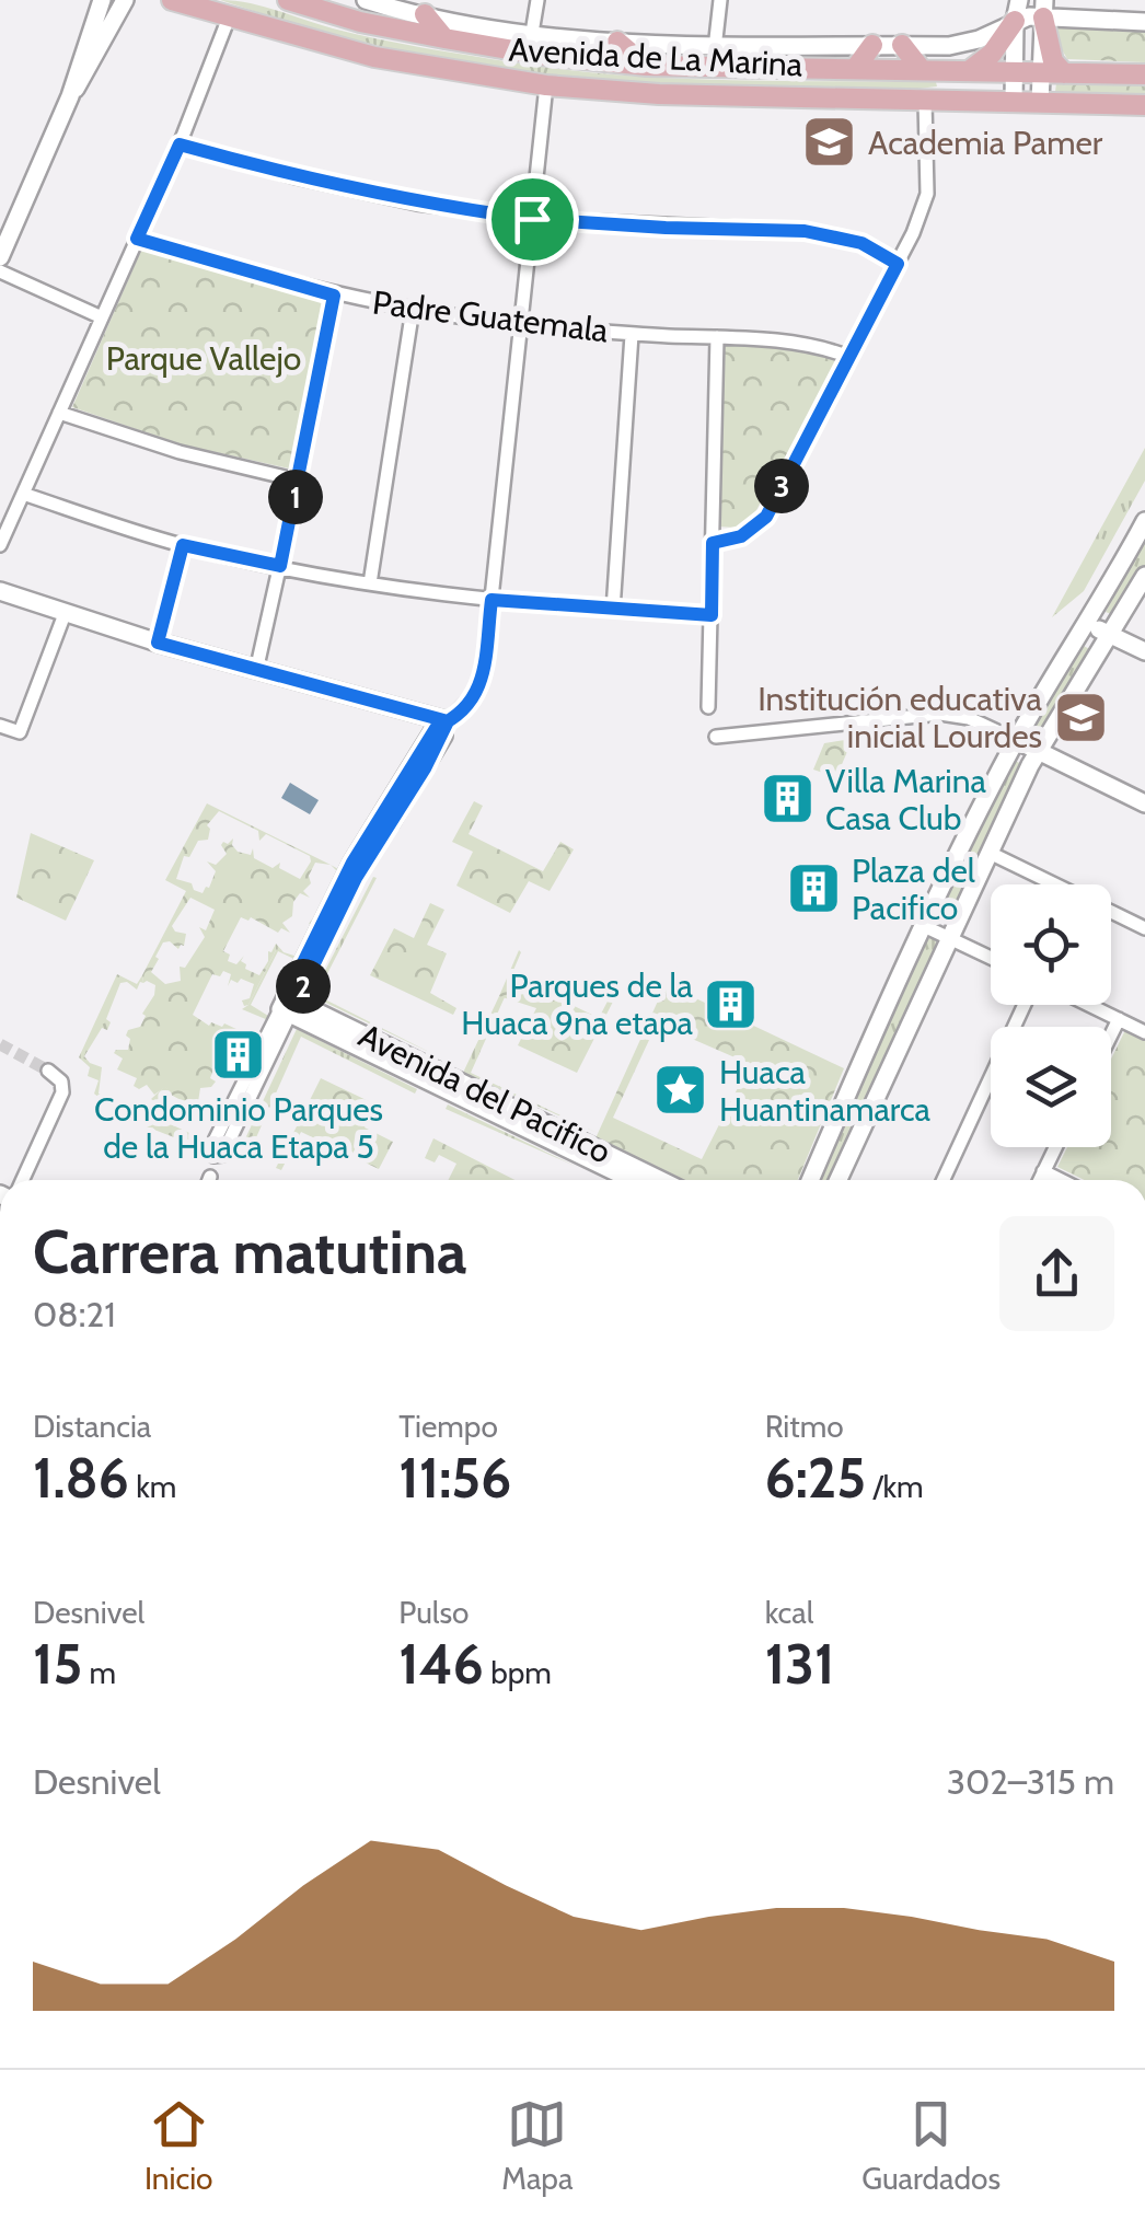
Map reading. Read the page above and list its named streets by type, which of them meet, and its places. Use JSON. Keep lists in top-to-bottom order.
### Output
{
  "streets": {
    "main road": ["Avenida de La Marina"],
    "street": ["Padre Guatemala", "Avenida del Pacifico"]
  },
  "parks": ["Parque Vallejo"],
  "places": {
    "school or university": ["Academia Pamer", "Institución educativa inicial Lourdes"],
    "building": [
      "Villa Marina Casa Club",
      "Plaza del Pacifico",
      "Parques de la Huaca 9na etapa",
      "Condominio Parques de la Huaca Etapa 5"
    ],
    "place": ["Huaca Huantinamarca"]
  },
  "page": {
    "pins": ["3", "1", "2"],
    "heading": ["Carrera matutina", "08:21"],
    "stats": [
      ["Distancia", "1.86 km"],
      ["Tiempo", "11:56"],
      ["Ritmo", "6:25 /km"],
      ["Desnivel", "15 m"],
      ["Pulso", "146 bpm"],
      ["kcal", "131"]
    ],
    "chart": ["Desnivel", "302–315 m"],
    "tabs": ["Inicio", "Mapa", "Guardados"]
  }
}
